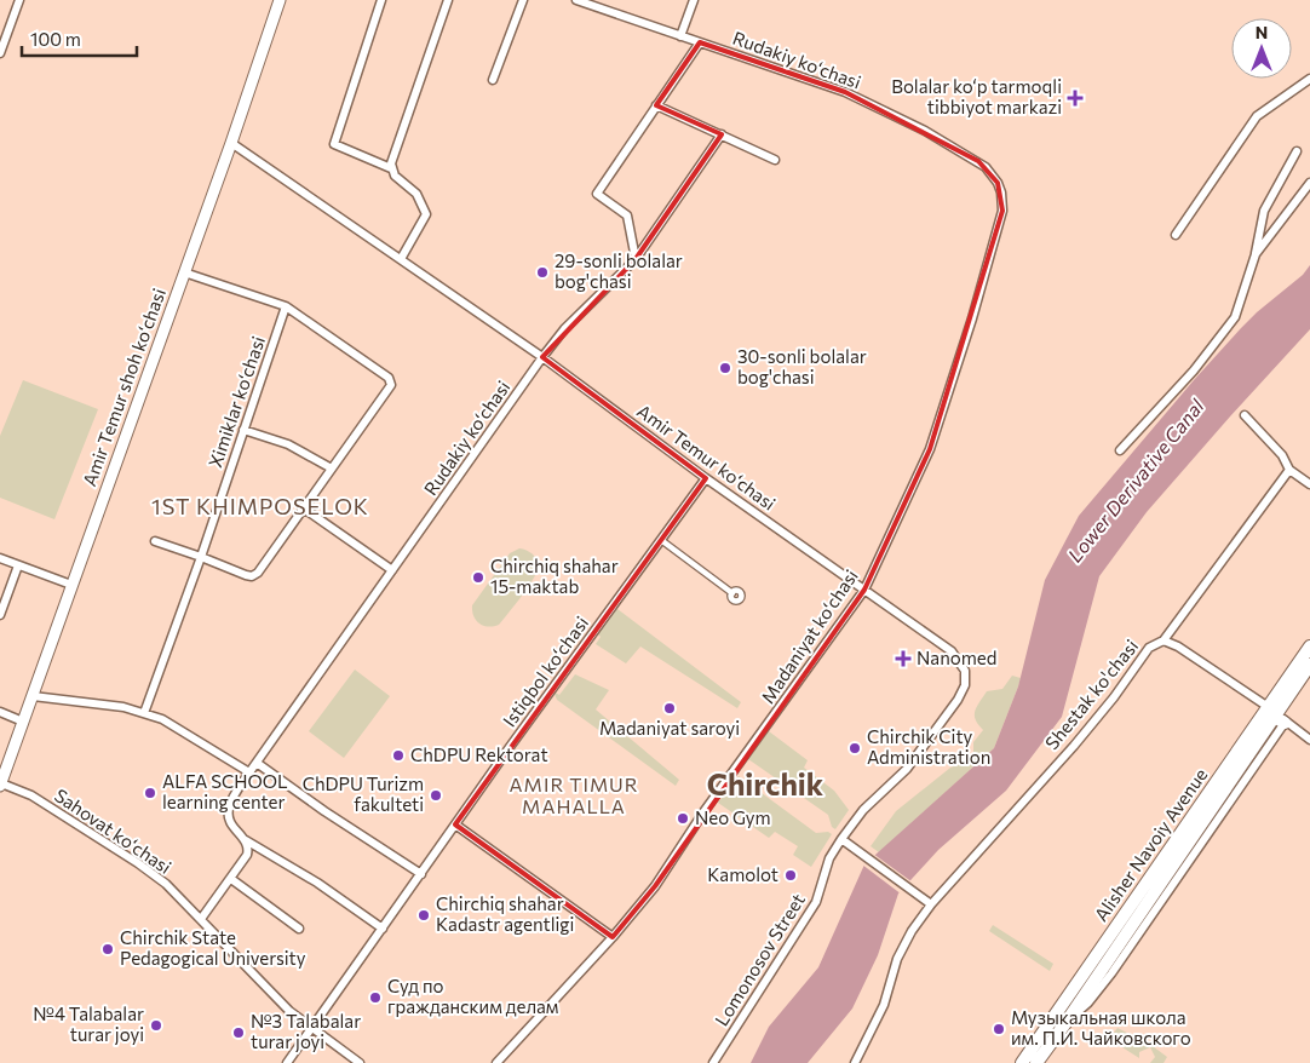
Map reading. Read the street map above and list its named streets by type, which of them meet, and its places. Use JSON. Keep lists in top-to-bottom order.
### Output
{
  "streets": {
    "main road": ["Amir Temur shoh ko‘chasi", "Alisher Navoiy Avenue"],
    "street": [
      "Rudakiy ko‘chasi",
      "Ximiklar ko‘chasi",
      "Amir Temur ko‘chasi",
      "Madaniyat ko‘chasi",
      "Istiqbol ko‘chasi",
      "Shestak ko'chasi",
      "Sahovat ko‘chasi",
      "Lomonosov Street"
    ]
  },
  "crossings": [
    ["Rudakiy ko‘chasi", "Amir Temur ko‘chasi"],
    ["Rudakiy ko‘chasi", "Madaniyat ko‘chasi"],
    ["Amir Temur shoh ko‘chasi", "Amir Temur ko‘chasi"],
    ["Amir Temur shoh ko‘chasi", "Sahovat ko‘chasi"],
    ["Amir Temur ko‘chasi", "Madaniyat ko‘chasi"],
    ["Amir Temur ko‘chasi", "Istiqbol ko‘chasi"],
    ["Amir Temur ko‘chasi", "Lomonosov Street"],
    ["Istiqbol ko‘chasi", "Sahovat ko‘chasi"]
  ],
  "districts": ["1ST KHIMPOSELOK", "AMIR TIMUR MAHALLA", "Chirchik"],
  "water": ["Lower Derivative Canal"],
  "places": {
    "health": ["Bolalar ko‘p tarmoqli tibbiyot markazi", "Nanomed"],
    "other": [
      "29-sonli bolalar bog'chasi",
      "30-sonli bolalar bog'chasi",
      "Chirchiq shahar 15-maktab",
      "Madaniyat saroyi",
      "Chirchik City Administration",
      "ChDPU Rektorat",
      "ALFA SCHOOL learning center",
      "ChDPU Turizm fakulteti",
      "Neo Gym",
      "Kamolot",
      "Chirchiq shahar Kadastr agentligi",
      "Chirchik State Pedagogical University",
      "Суд по гражданским делам",
      "№4 Talabalar turar joyi",
      "Музыкальная школа им. П.И. Чайковского",
      "№3 Talabalar turar joyi"
    ]
  },
  "scale_bar": "100 m",
  "north": "top"
}
